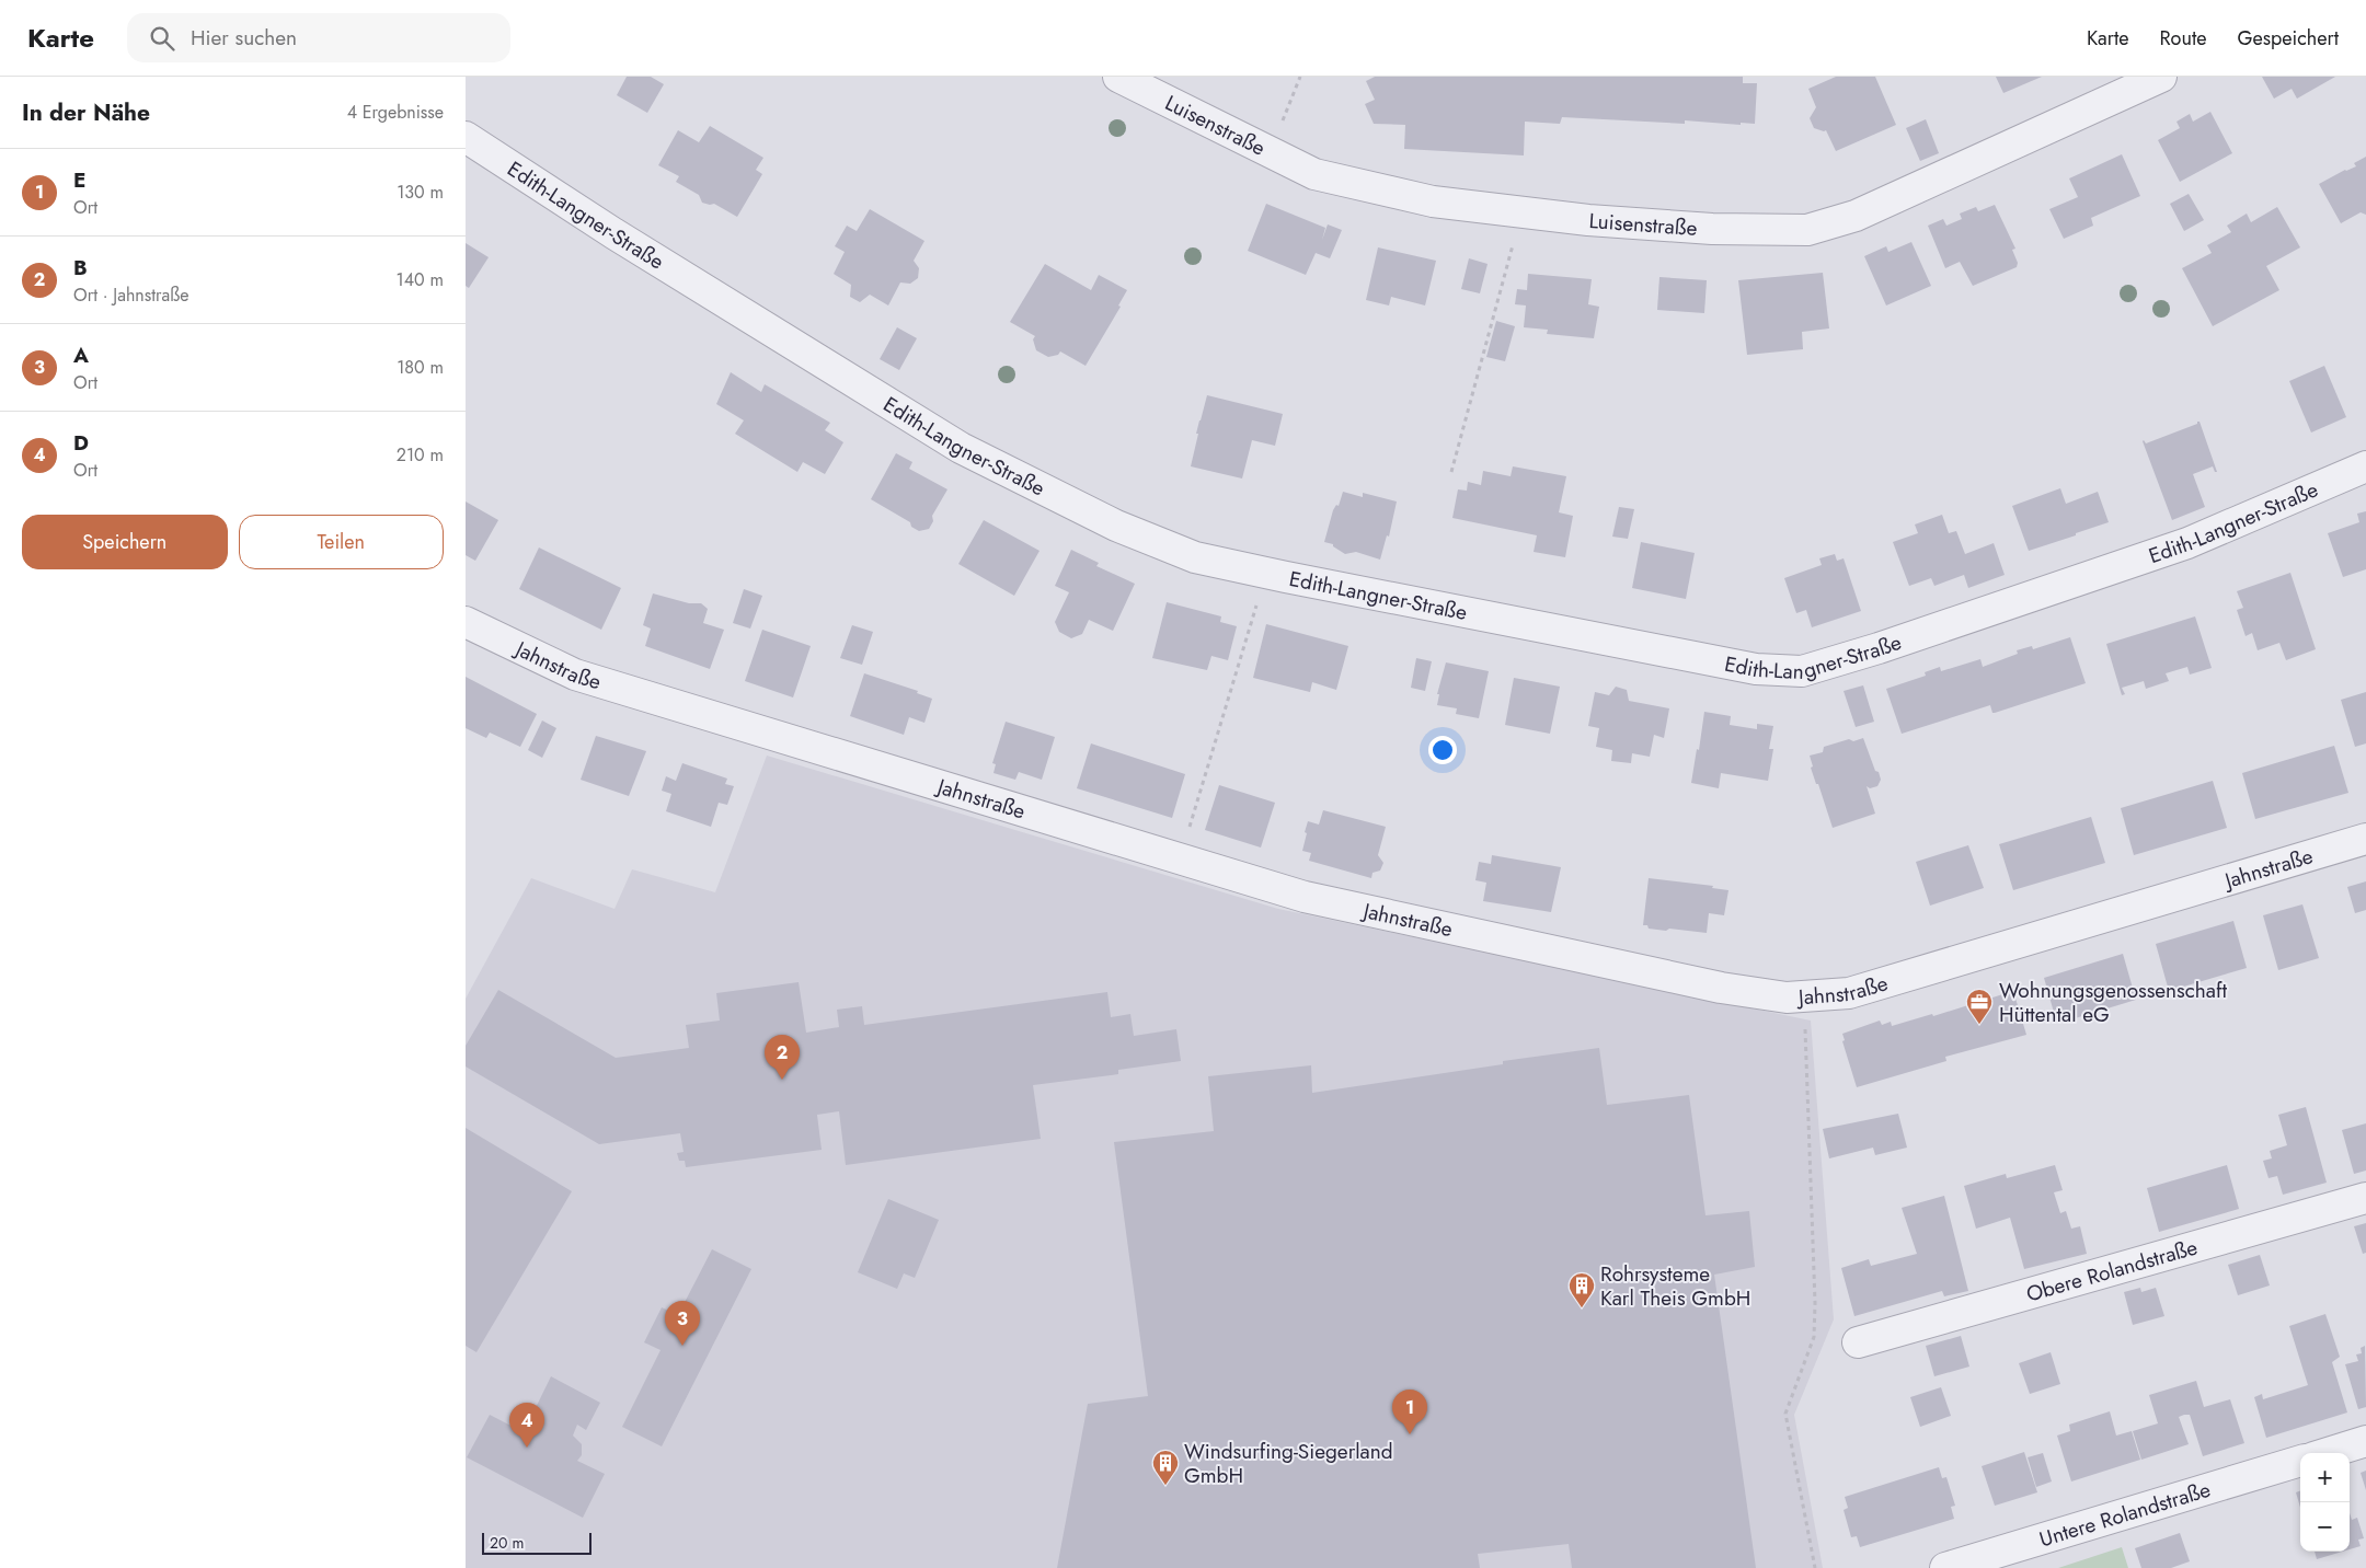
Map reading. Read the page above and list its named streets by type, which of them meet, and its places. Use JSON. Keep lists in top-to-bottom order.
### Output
{
  "streets": {
    "street": [
      "Luisenstraße",
      "Edith-Langner-Straße",
      "Jahnstraße",
      "Obere Rolandstraße",
      "Untere Rolandstraße"
    ]
  },
  "places": {
    "office": ["Wohnungsgenossenschaft Hüttental eG"],
    "building": ["Rohrsysteme Karl Theis GmbH", "Windsurfing-Siegerland GmbH"]
  },
  "scale_bar": "20 m",
  "page": {
    "header": "Karte",
    "search": "Hier suchen",
    "nav": ["Karte", "Route", "Gespeichert"],
    "heading": ["In der Nähe", "4 Ergebnisse"],
    "list": [
      {
        "mark": "1",
        "name": "E",
        "note": "Ort",
        "value": "130 m"
      },
      {
        "mark": "2",
        "name": "B",
        "note": "Ort · Jahnstraße",
        "value": "140 m"
      },
      {
        "mark": "3",
        "name": "A",
        "note": "Ort",
        "value": "180 m"
      },
      {
        "mark": "4",
        "name": "D",
        "note": "Ort",
        "value": "210 m"
      }
    ],
    "buttons": ["Speichern", "Teilen"],
    "pins": [
      "2",
      "3",
      "1",
      "4"
    ],
    "map_buttons": ["+", "−"],
    "scale": "20 m"
  }
}
